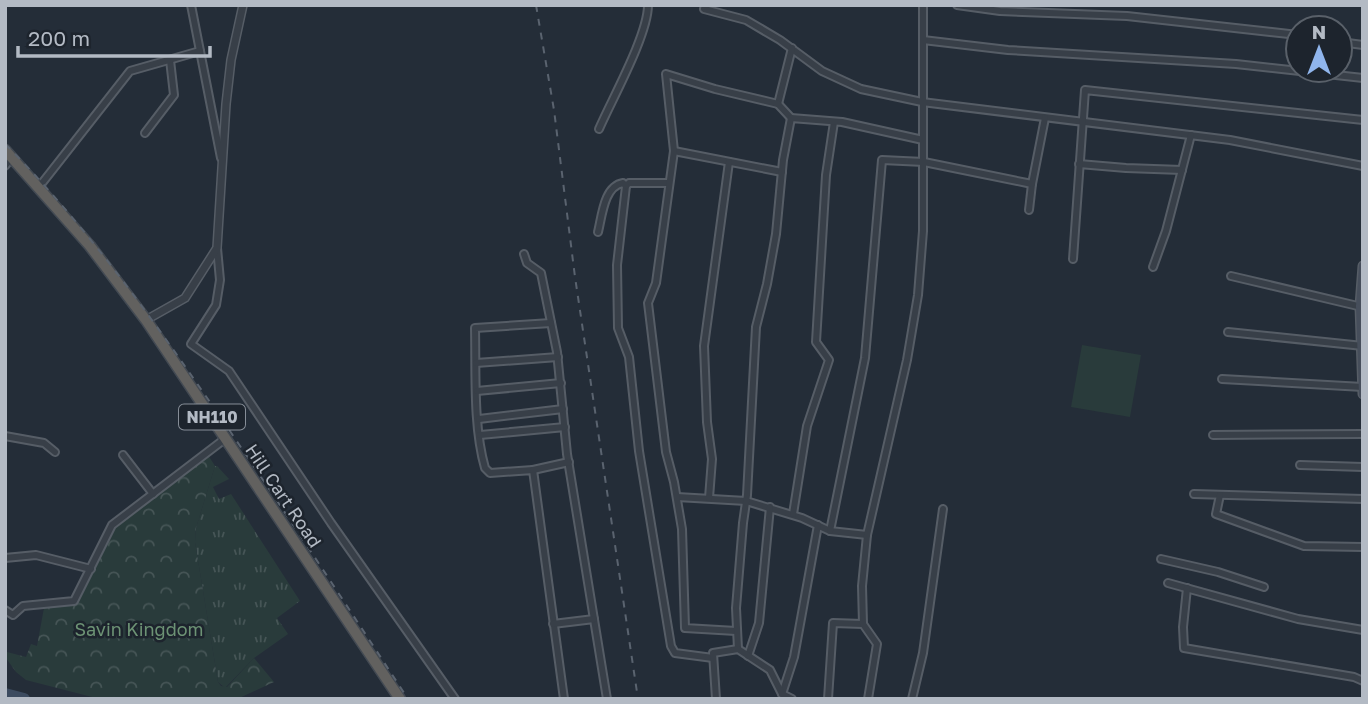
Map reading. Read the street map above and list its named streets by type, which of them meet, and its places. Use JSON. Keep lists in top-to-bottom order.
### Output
{
  "streets": {
    "highway": ["NH110", "Hill Cart Road"]
  },
  "parks": ["Savin Kingdom"],
  "scale_bar": "200 m",
  "north": "top"
}
